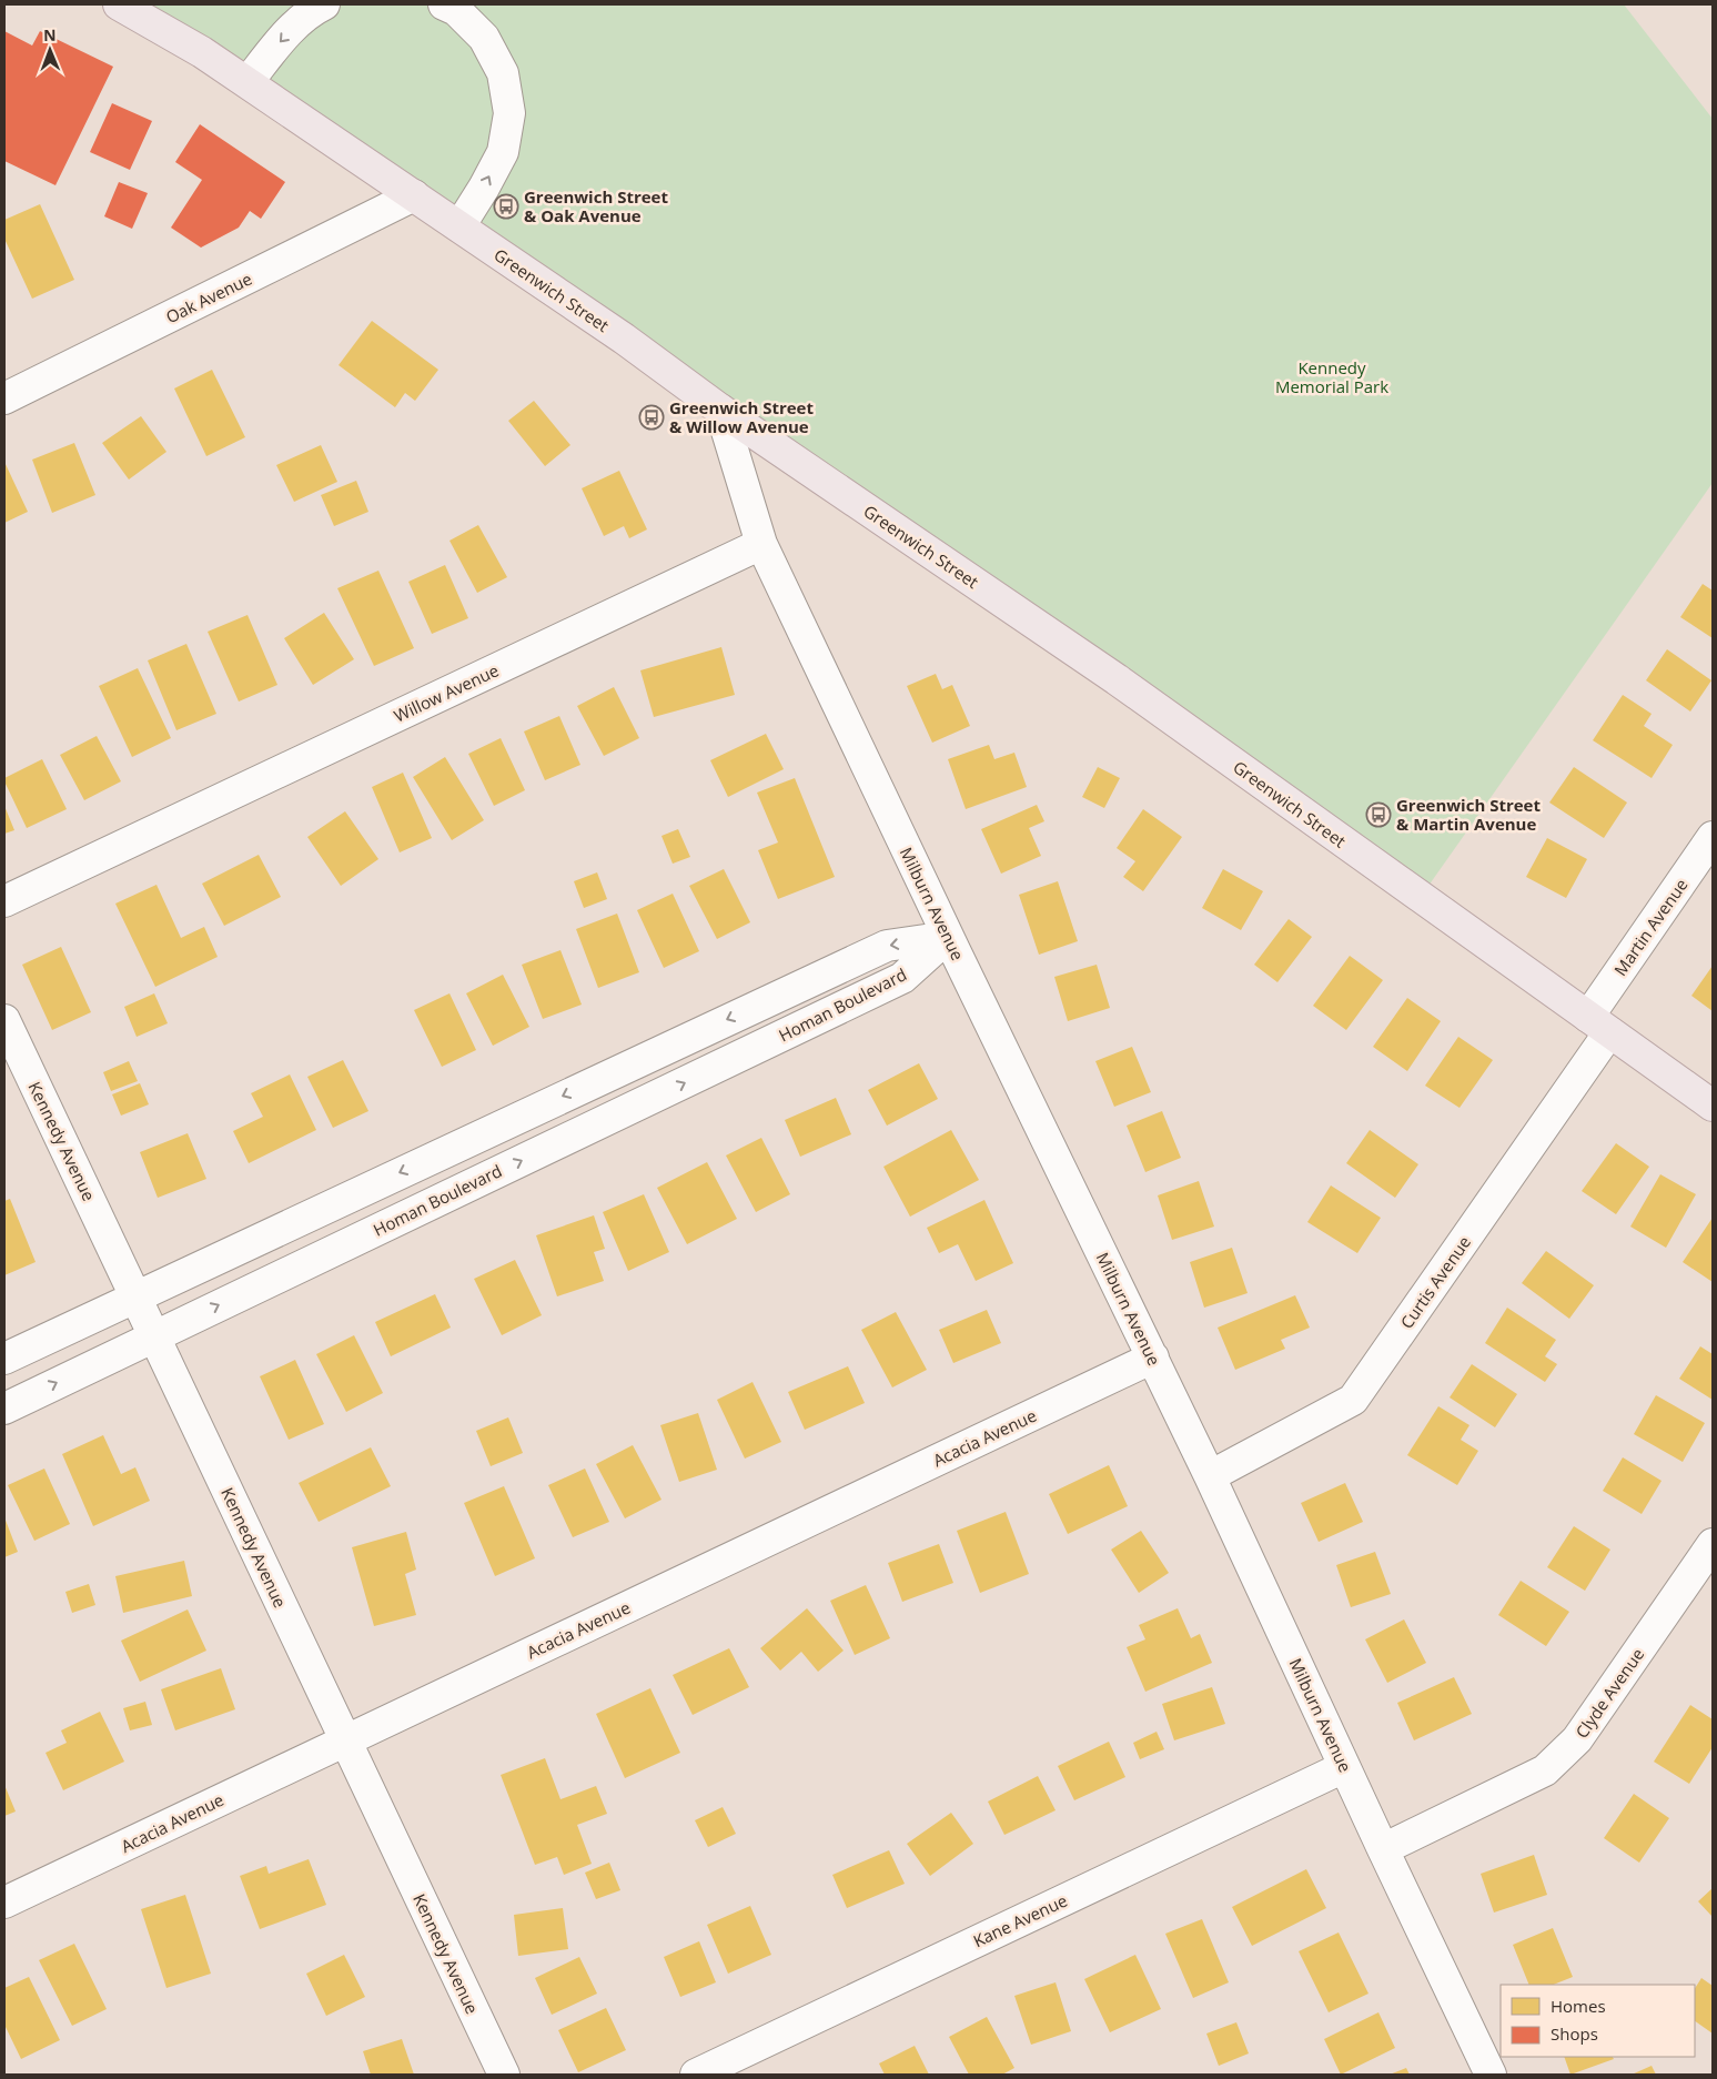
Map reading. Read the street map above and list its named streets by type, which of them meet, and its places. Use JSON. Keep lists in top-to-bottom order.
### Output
{
  "streets": {
    "main road": ["Greenwich Street"],
    "street": [
      "Oak Avenue",
      "Willow Avenue",
      "Milburn Avenue",
      "Martin Avenue",
      "Homan Boulevard",
      "Kennedy Avenue",
      "Curtis Avenue",
      "Acacia Avenue",
      "Clyde Avenue",
      "Kane Avenue"
    ]
  },
  "crossings": [
    ["Greenwich Street", "Oak Avenue"],
    ["Greenwich Street", "Martin Avenue"],
    ["Greenwich Street", "Curtis Avenue"],
    ["Willow Avenue", "Milburn Avenue"],
    ["Milburn Avenue", "Homan Boulevard"],
    ["Milburn Avenue", "Curtis Avenue"],
    ["Milburn Avenue", "Acacia Avenue"],
    ["Milburn Avenue", "Clyde Avenue"],
    ["Milburn Avenue", "Kane Avenue"],
    ["Martin Avenue", "Curtis Avenue"],
    ["Homan Boulevard", "Kennedy Avenue"],
    ["Kennedy Avenue", "Acacia Avenue"]
  ],
  "parks": ["Kennedy Memorial Park"],
  "places": {
    "bus stop": ["Greenwich Street & Oak Avenue", "Greenwich Street & Willow Avenue", "Greenwich Street & Martin Avenue"]
  },
  "legend": ["Homes", "Shops"],
  "north": "top"
}
